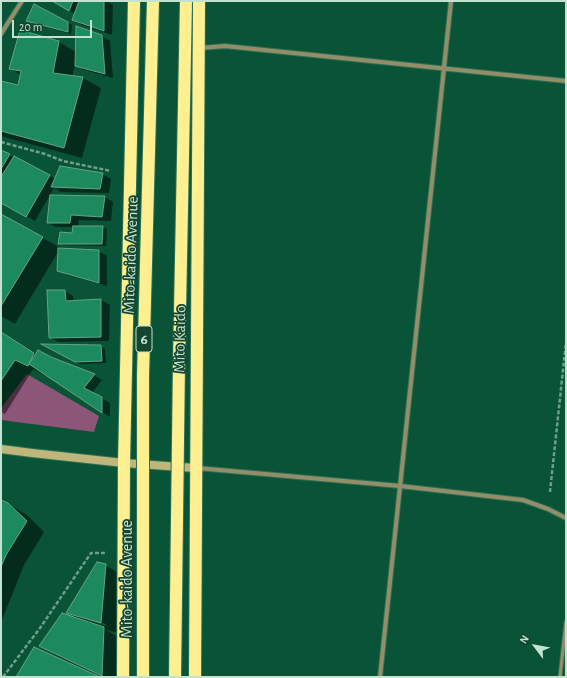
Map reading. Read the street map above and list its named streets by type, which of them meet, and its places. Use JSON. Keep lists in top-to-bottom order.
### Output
{
  "streets": {
    "highway": ["Mito-kaido Avenue", "6", "Mito Kaido"]
  },
  "scale_bar": "20 m",
  "north": "top left"
}
